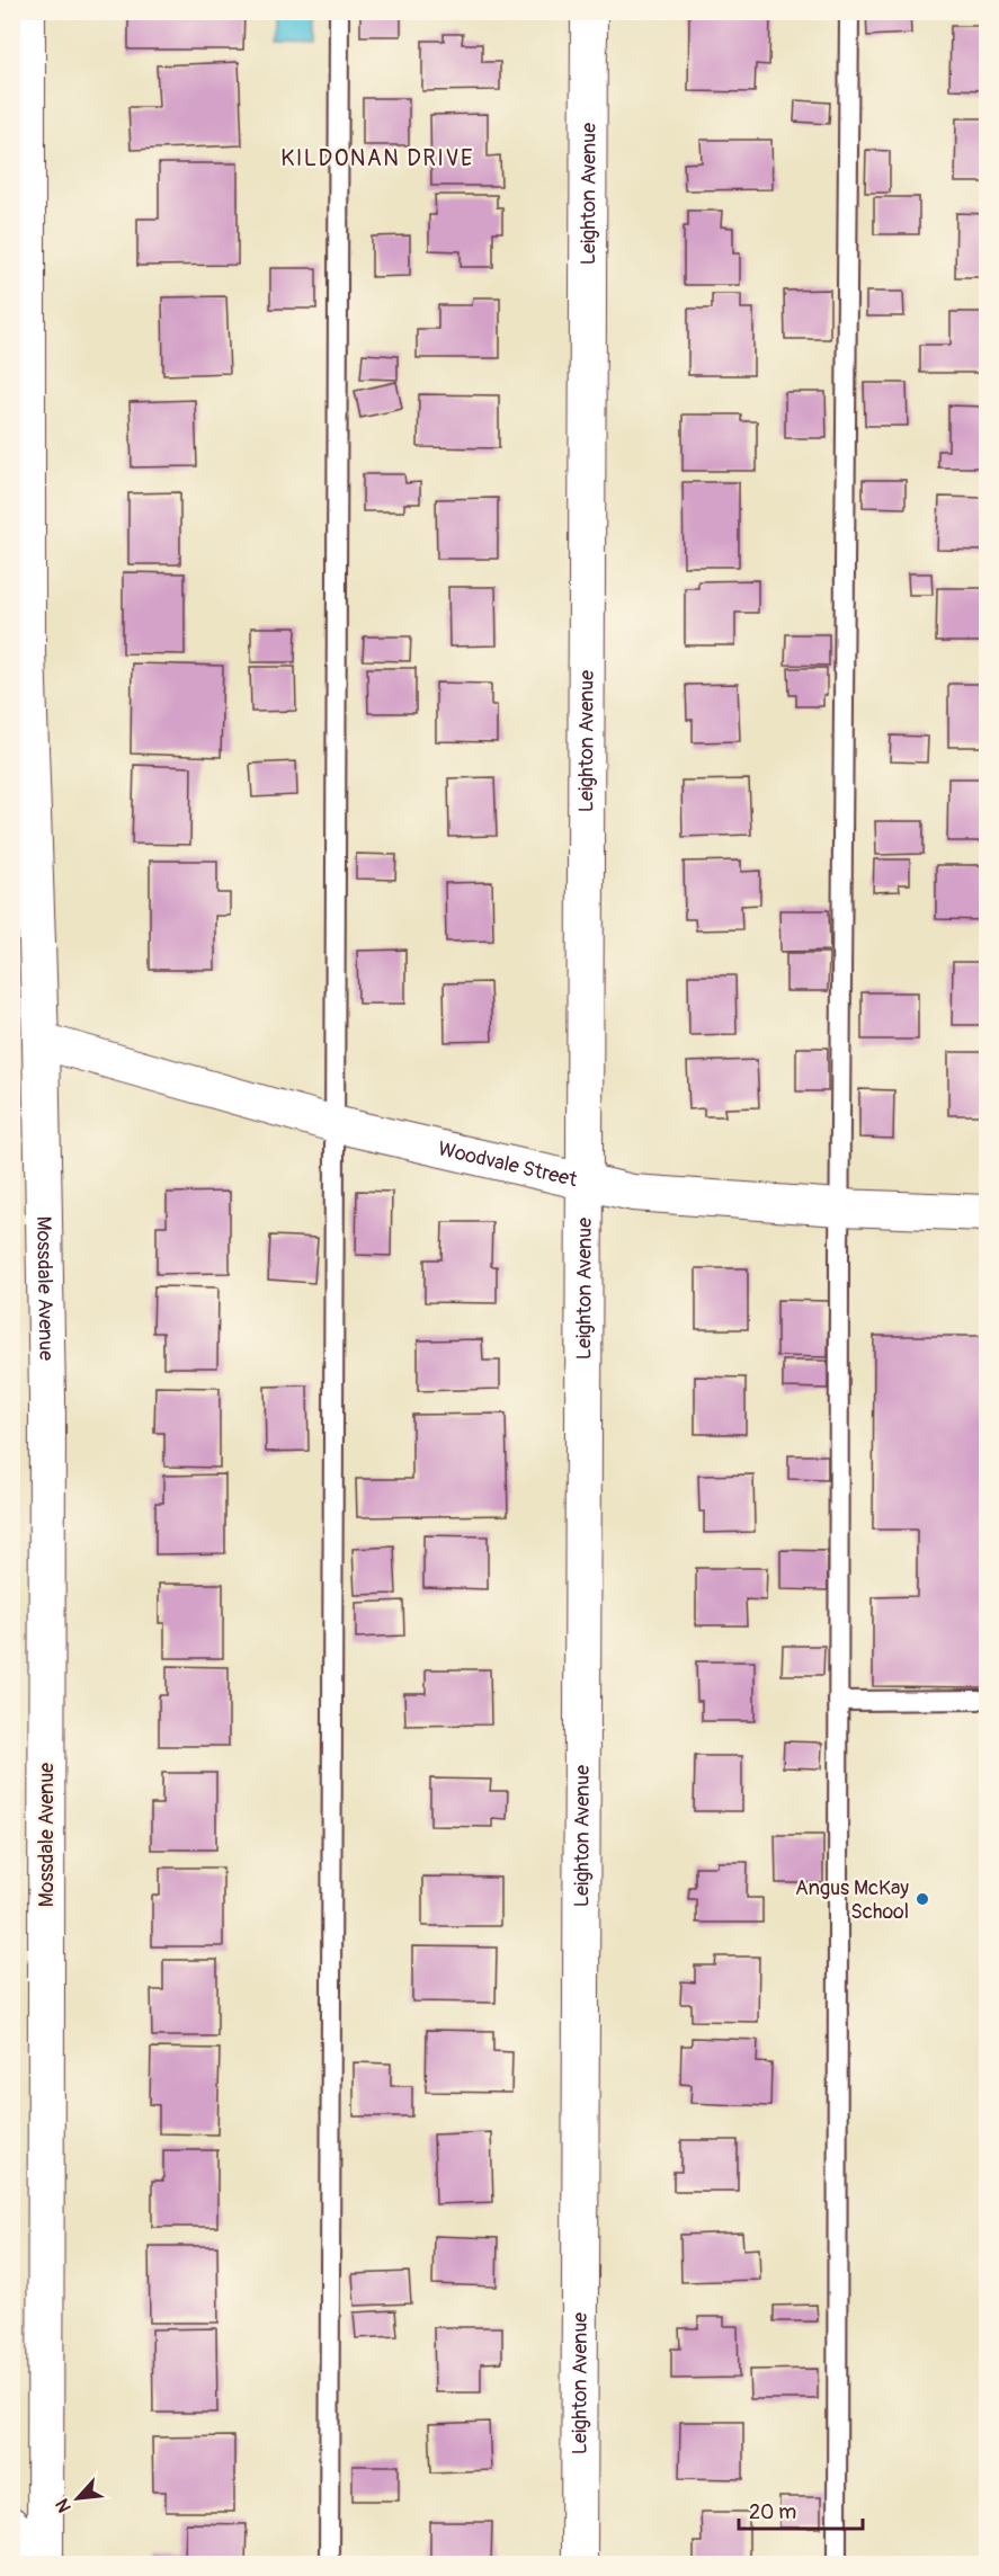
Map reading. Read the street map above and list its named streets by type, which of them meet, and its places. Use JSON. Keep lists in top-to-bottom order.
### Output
{
  "streets": {
    "street": ["Leighton Avenue", "Woodvale Street", "Mossdale Avenue"]
  },
  "crossings": [
    ["Leighton Avenue", "Woodvale Street"],
    ["Woodvale Street", "Mossdale Avenue"]
  ],
  "districts": ["KILDONAN DRIVE"],
  "places": ["Angus McKay School"],
  "scale_bar": "20 m",
  "north": "bottom left"
}
